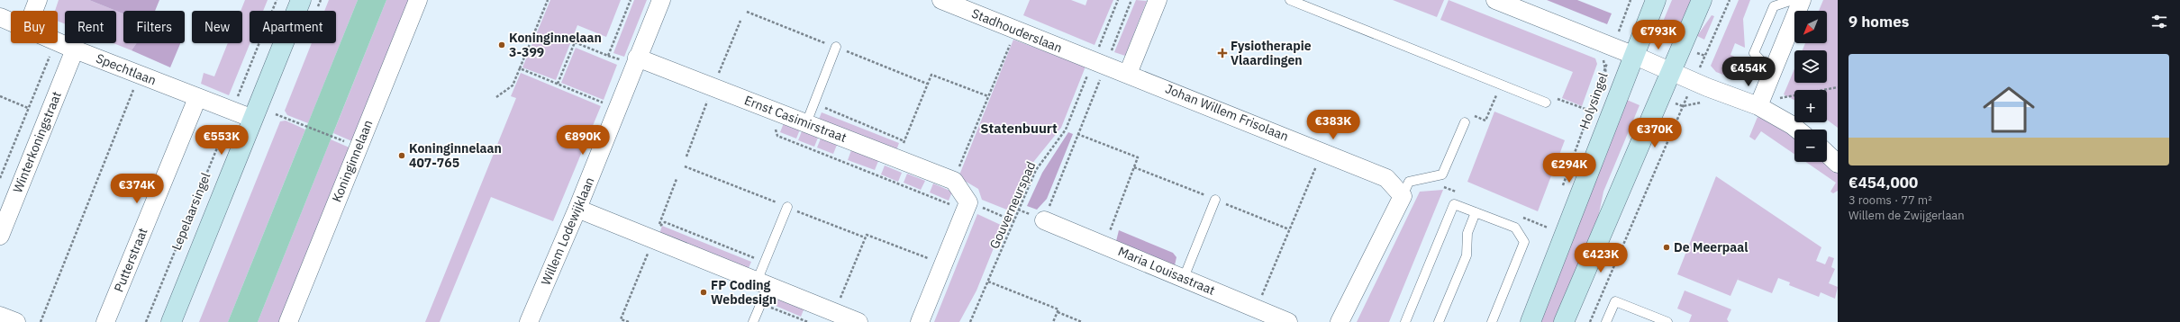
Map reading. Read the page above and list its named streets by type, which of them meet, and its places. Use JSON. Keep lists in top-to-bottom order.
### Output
{
  "streets": {
    "street": [
      "Stadhouderslaan",
      "Spechtlaan",
      "Holysingel",
      "Johan Willem Frisolaan",
      "Ernst Casimirstraat",
      "Winterkoningstraat",
      "Koninginnelaan",
      "Lepelaarsingel",
      "Willem Lodewijklaan",
      "Putterstraat",
      "Maria Louisastraat"
    ],
    "path": ["Gouverneurspad"]
  },
  "crossings": [
    ["Stadhouderslaan", "Johan Willem Frisolaan"],
    ["Stadhouderslaan", "Gouverneurspad"],
    ["Spechtlaan", "Winterkoningstraat"],
    ["Spechtlaan", "Lepelaarsingel"],
    ["Spechtlaan", "Putterstraat"],
    ["Johan Willem Frisolaan", "Gouverneurspad"],
    ["Ernst Casimirstraat", "Willem Lodewijklaan"]
  ],
  "districts": ["Statenbuurt"],
  "places": {
    "other": [
      "Koninginnelaan 3-399",
      "Koninginnelaan 407-765",
      "De Meerpaal",
      "FP Coding Webdesign"
    ],
    "health": ["Fysiotherapie Vlaardingen"]
  },
  "north": "bottom left",
  "page": {
    "heading": "9 homes",
    "map_buttons": ["+", "−"],
    "chip": [
      "Buy",
      "Rent",
      "Filters",
      "New",
      "Apartment"
    ],
    "price": [
      "€793K",
      "€454K",
      "€383K",
      "€370K",
      "€553K",
      "€890K",
      "€294K",
      "€374K",
      "€423K"
    ],
    "list": [
      {
        "name": "€454,000",
        "note": "3 rooms · 77 m² · Willem de Zwijgerlaan"
      }
    ]
  }
}
